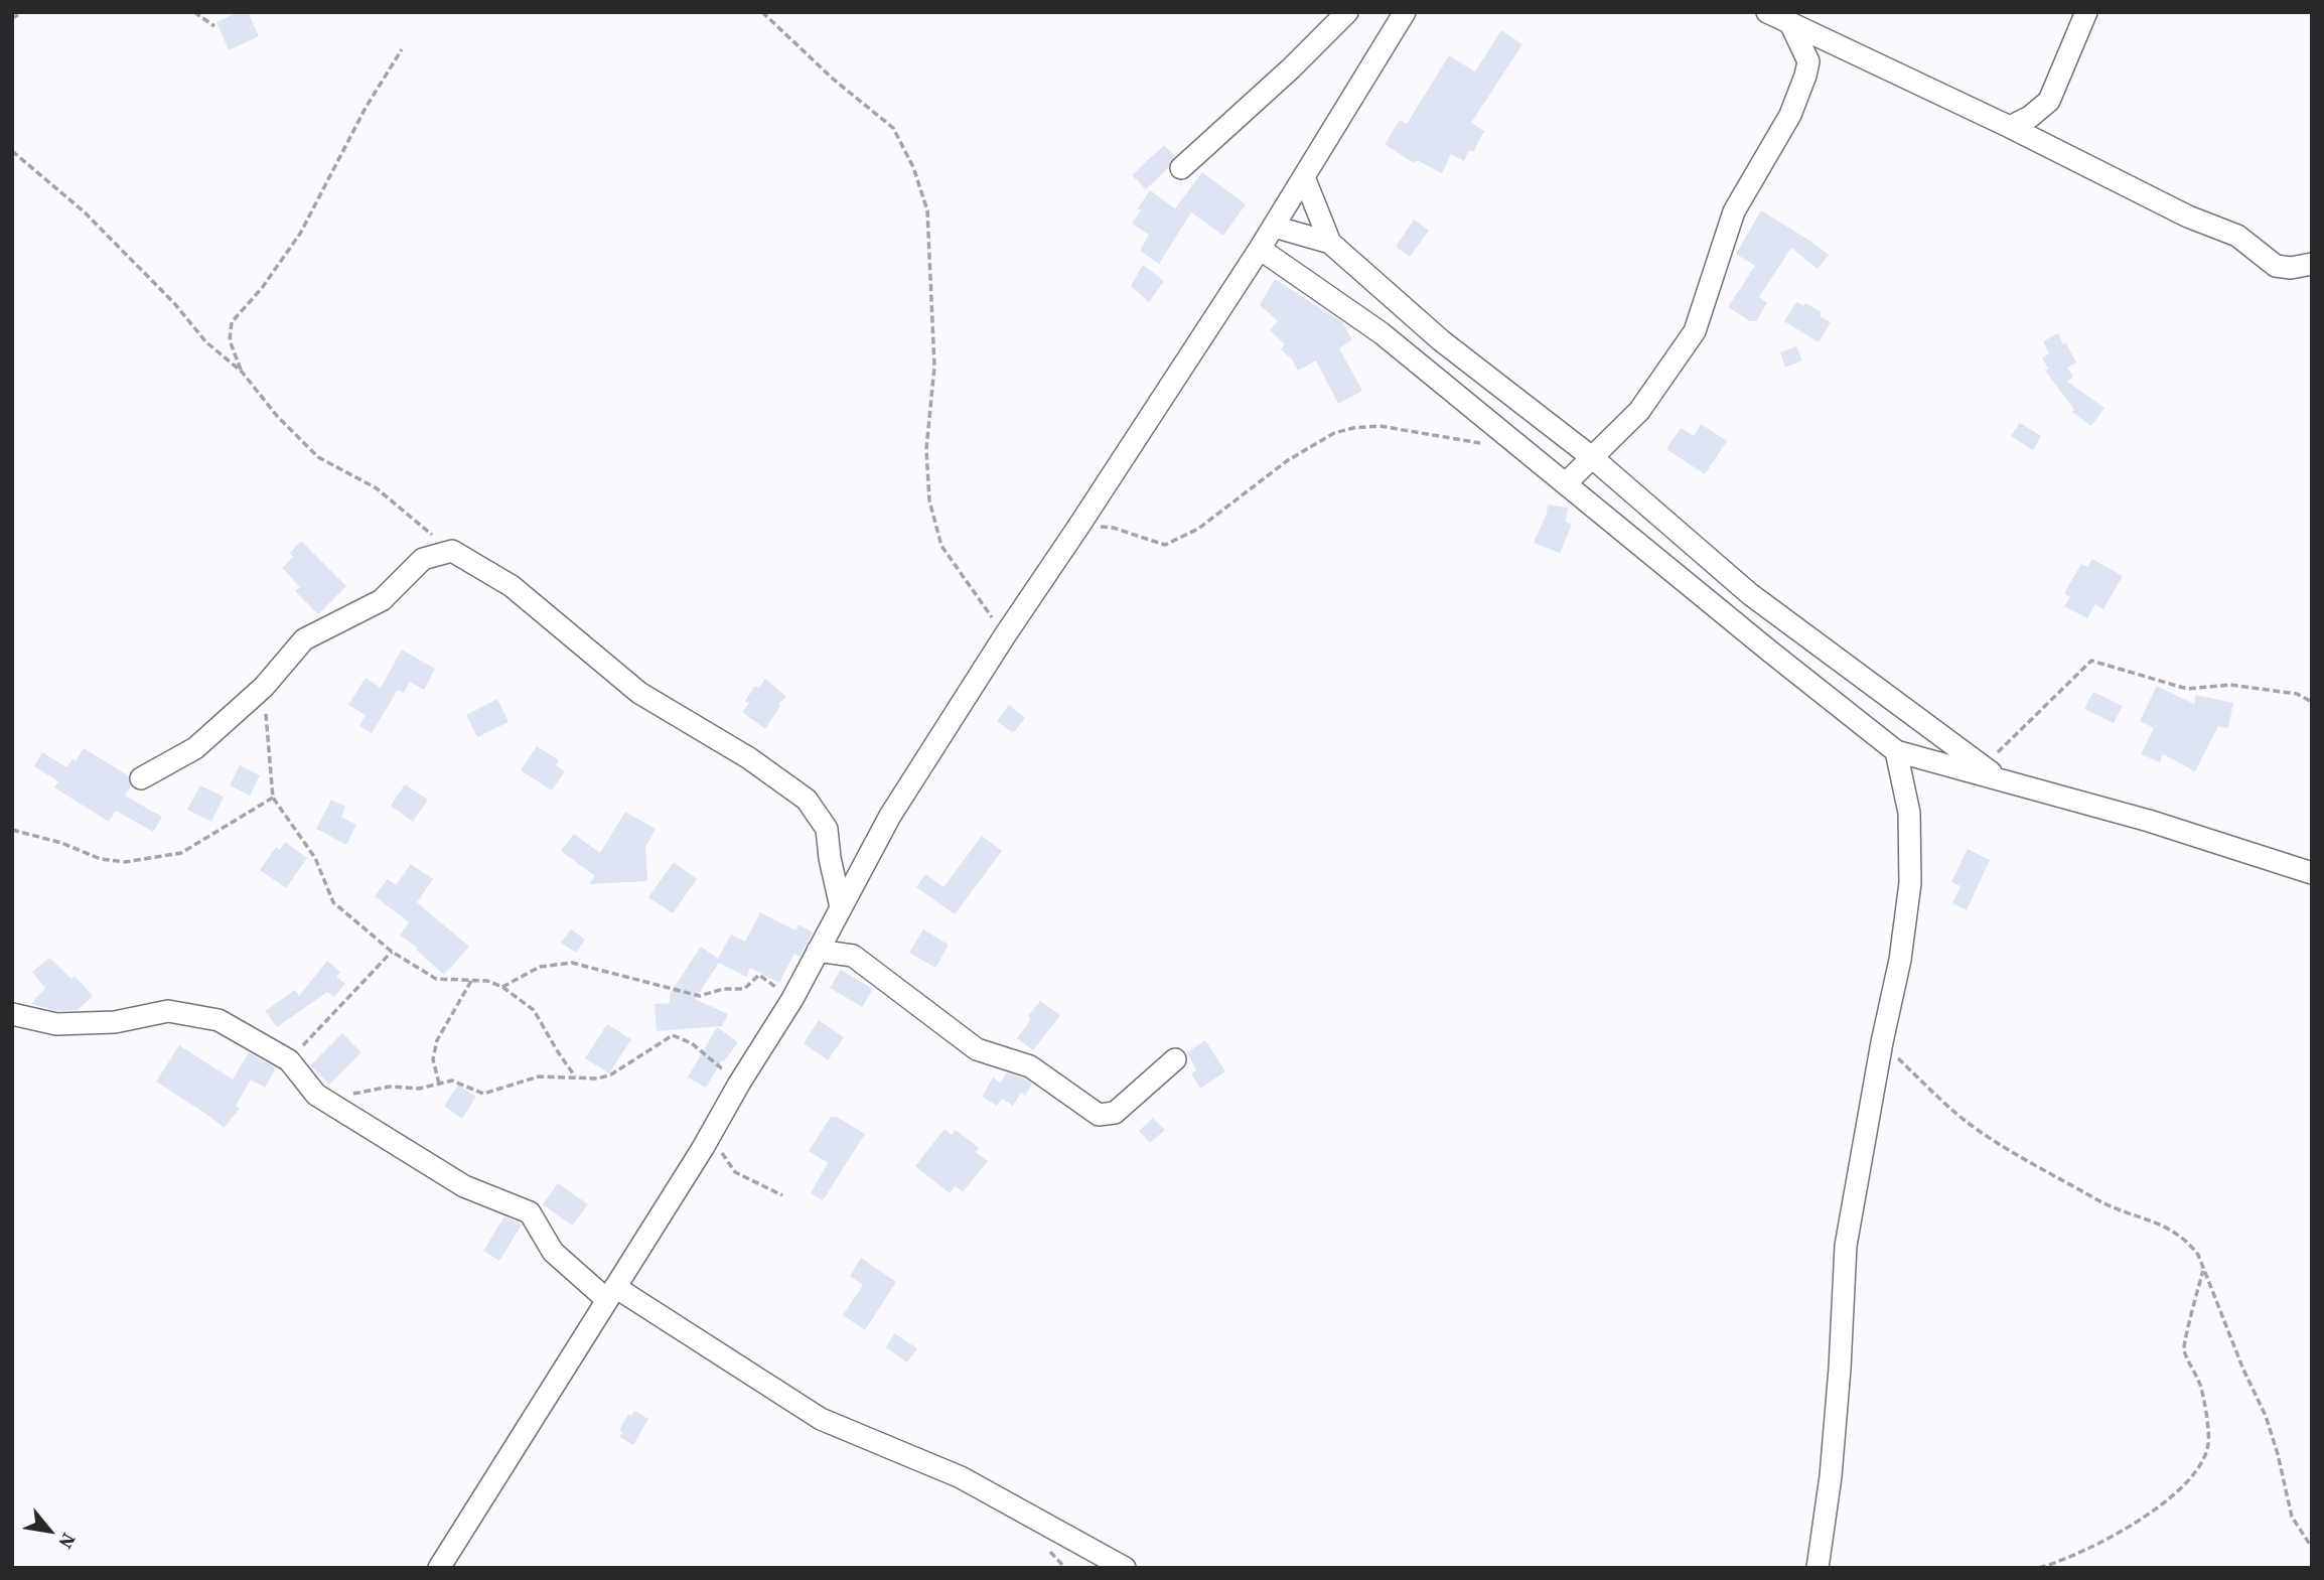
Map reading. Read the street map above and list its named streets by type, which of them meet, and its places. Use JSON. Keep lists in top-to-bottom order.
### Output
{
  "north": "bottom right"
}
